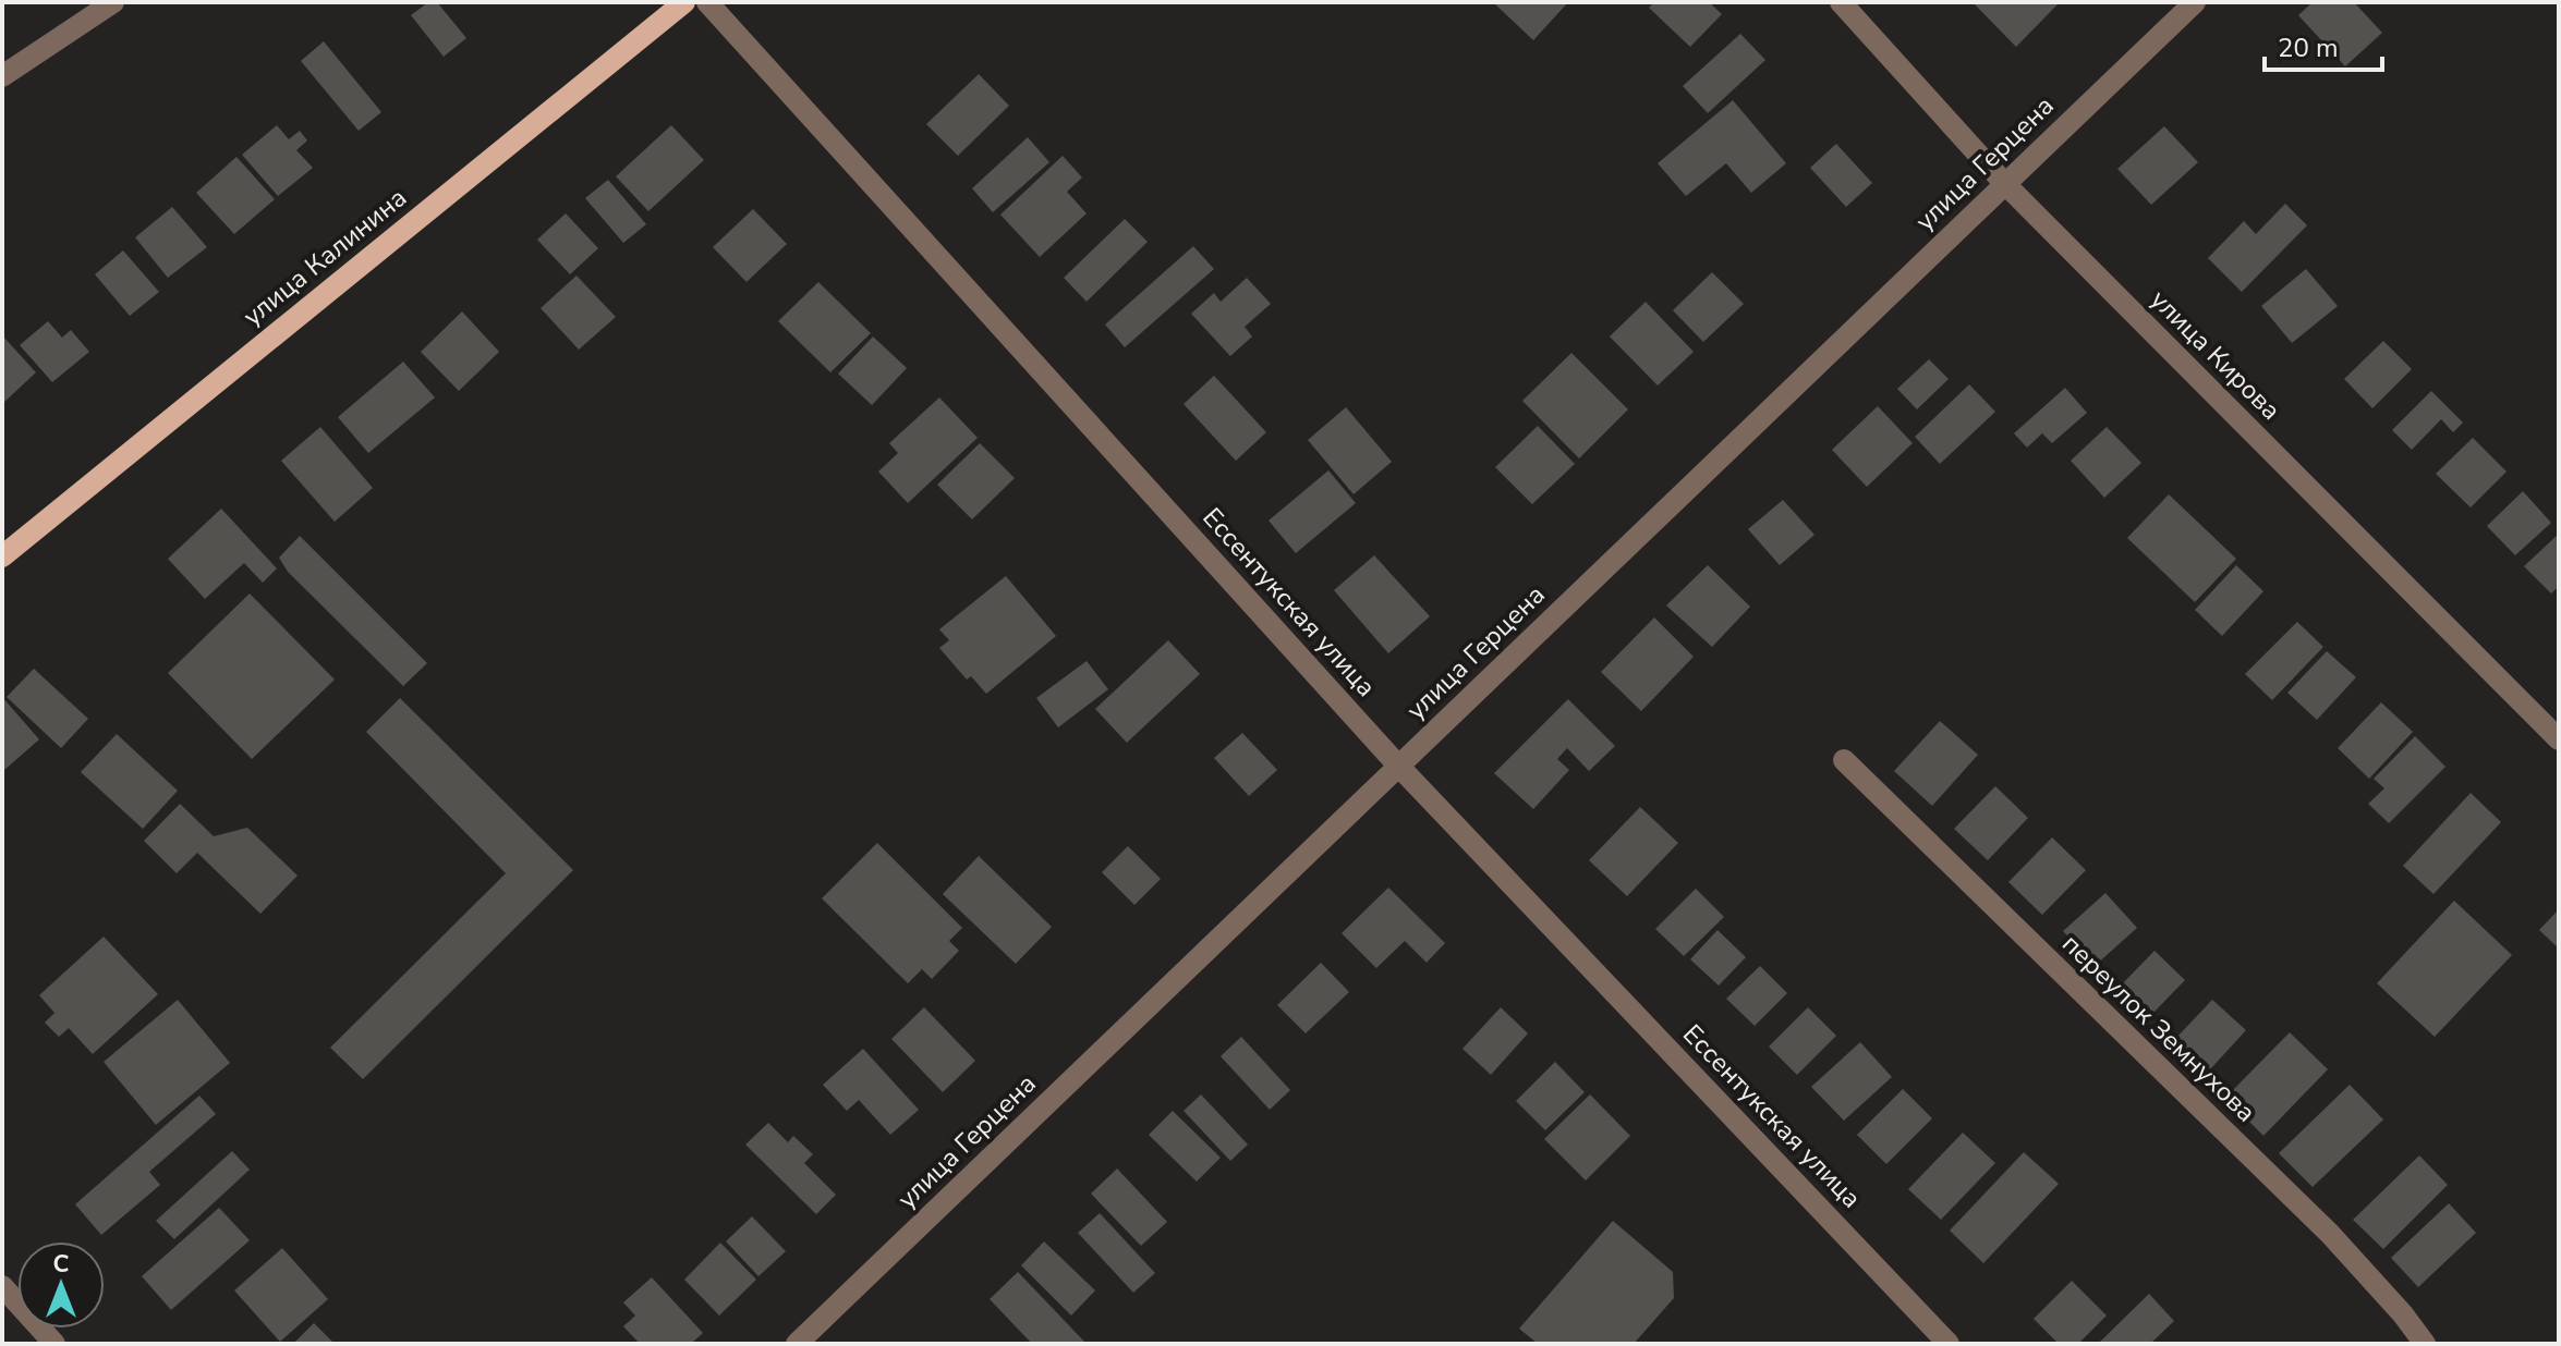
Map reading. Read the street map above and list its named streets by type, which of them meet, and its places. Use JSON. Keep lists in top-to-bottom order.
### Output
{
  "streets": {
    "main road": ["улица Калинина"],
    "street": [
      "улица Герцена",
      "улица Кирова",
      "Ессентукская улица",
      "переулок Земнухова"
    ]
  },
  "crossings": [
    ["улица Герцена", "улица Кирова"],
    ["улица Герцена", "Ессентукская улица"]
  ],
  "scale_bar": "20 m",
  "north": "top"
}
